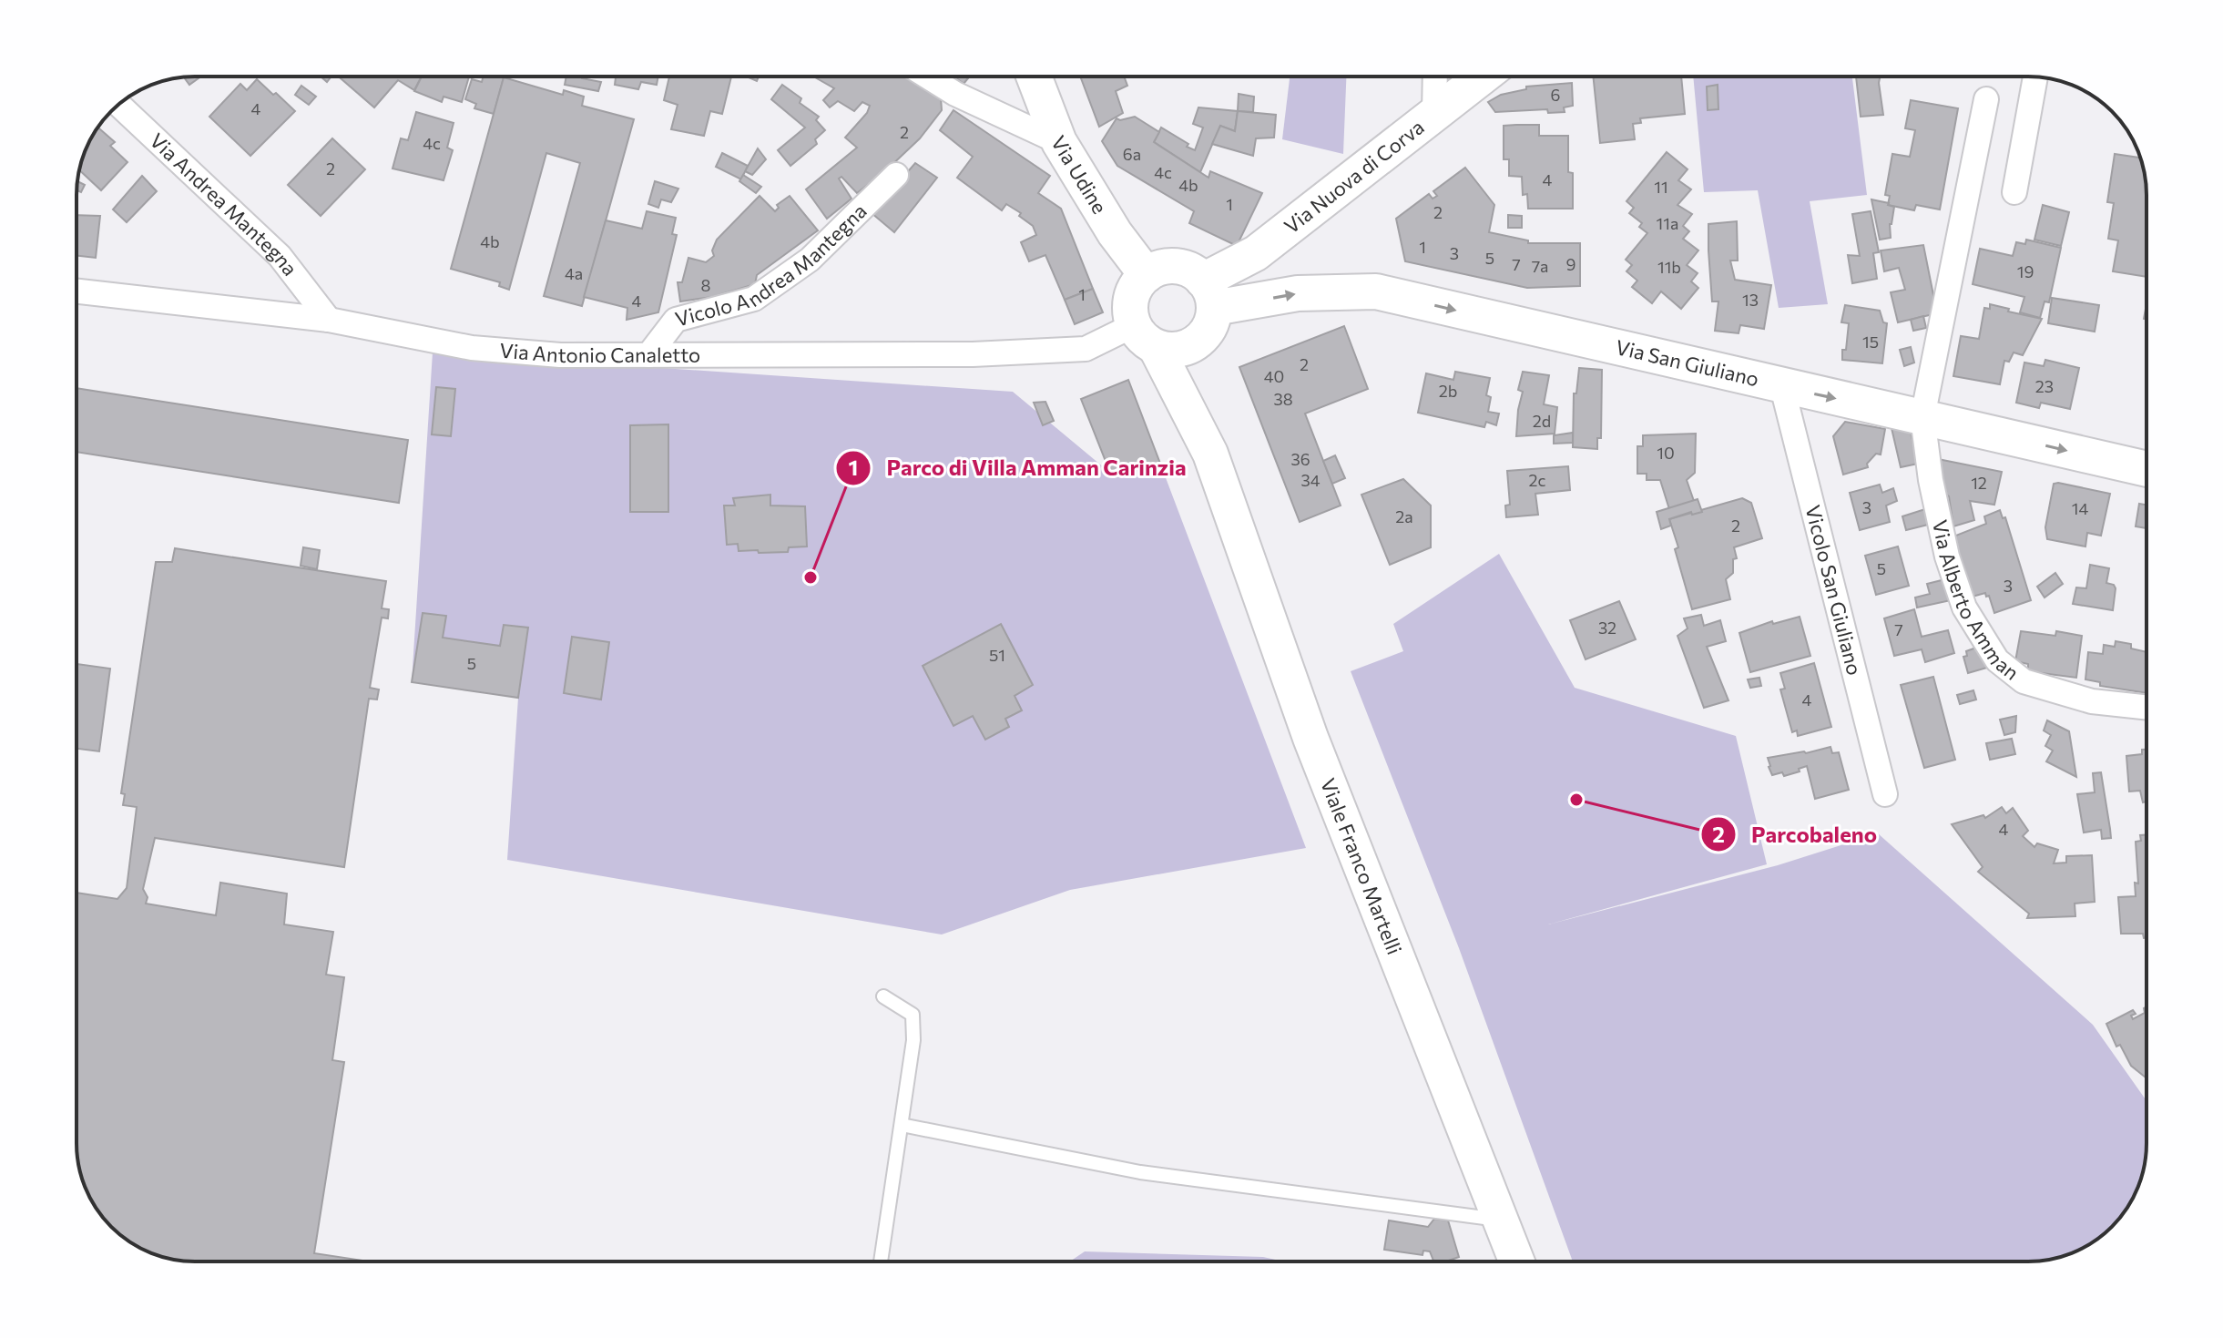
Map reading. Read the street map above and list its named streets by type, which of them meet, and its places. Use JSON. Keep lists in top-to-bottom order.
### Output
{
  "streets": {
    "main road": [
      "Via Udine",
      "Via Nuova di Corva",
      "Via San Giuliano",
      "Viale Franco Martelli"
    ],
    "street": [
      "Via Andrea Mantegna",
      "Vicolo Andrea Mantegna",
      "Via Antonio Canaletto",
      "Vicolo San Giuliano",
      "Via Alberto Amman"
    ]
  },
  "crossings": [
    ["Via Udine", "Via Nuova di Corva"],
    ["Via Udine", "Via Antonio Canaletto"],
    ["Via Udine", "Via San Giuliano"],
    ["Via Udine", "Viale Franco Martelli"],
    ["Via Nuova di Corva", "Via Antonio Canaletto"],
    ["Via Nuova di Corva", "Via San Giuliano"],
    ["Via Nuova di Corva", "Viale Franco Martelli"],
    ["Via Andrea Mantegna", "Via Antonio Canaletto"],
    ["Vicolo Andrea Mantegna", "Via Antonio Canaletto"],
    ["Via Antonio Canaletto", "Via San Giuliano"],
    ["Via Antonio Canaletto", "Viale Franco Martelli"],
    ["Via San Giuliano", "Vicolo San Giuliano"],
    ["Via San Giuliano", "Via Alberto Amman"],
    ["Via San Giuliano", "Viale Franco Martelli"]
  ],
  "one_way": ["Via San Giuliano"],
  "places": ["Parco di Villa Amman Carinzia", "Parcobaleno"],
  "house_numbers": [
    "6",
    "4",
    "2",
    "4c",
    "6a",
    "2",
    "4c",
    "4",
    "4b",
    "11",
    "1",
    "2",
    "11a",
    "4b",
    "1",
    "3",
    "5",
    "7",
    "9",
    "7a",
    "11b",
    "19",
    "4a",
    "8",
    "1",
    "13",
    "4",
    "15",
    "2",
    "40",
    "23",
    "2b",
    "38",
    "2d",
    "10",
    "36",
    "34",
    "2c",
    "12",
    "3",
    "14",
    "2a",
    "2",
    "5",
    "3",
    "32",
    "7",
    "51",
    "5",
    "4",
    "4"
  ]
}
